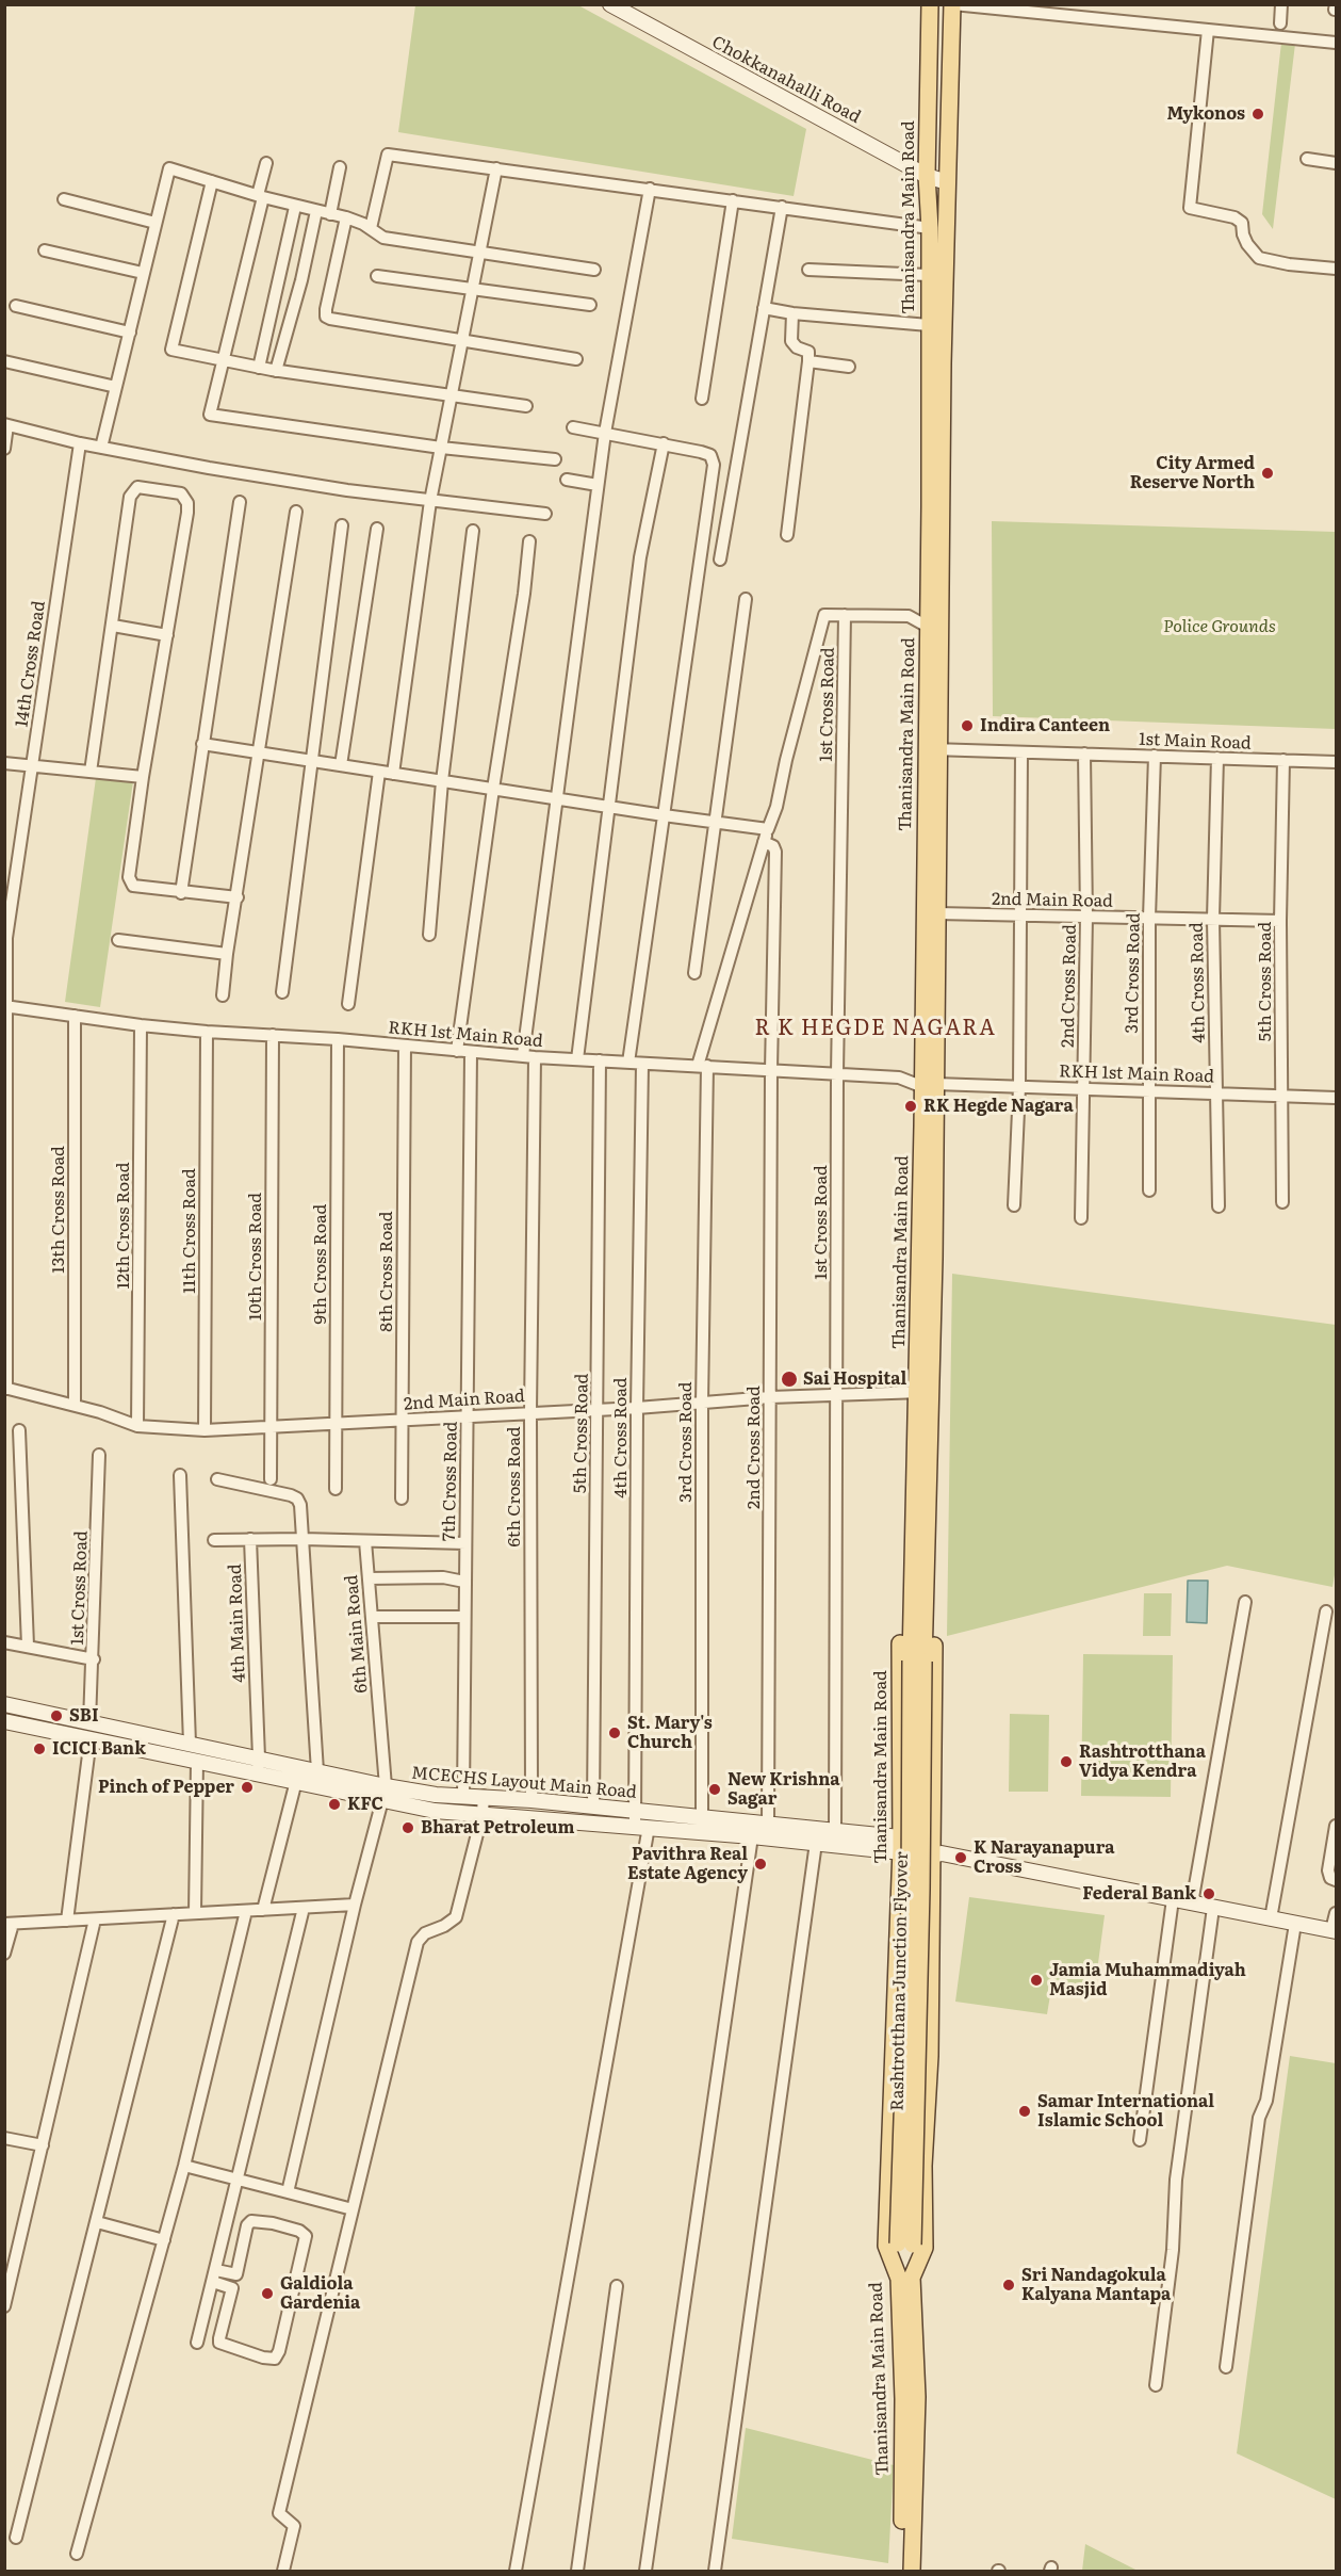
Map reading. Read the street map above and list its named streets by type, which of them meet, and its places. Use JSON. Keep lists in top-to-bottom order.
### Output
{
  "streets": {
    "main road": [
      "Chokkanahalli Road",
      "Thanisandra Main Road",
      "MCECHS Layout Main Road",
      "Rashtrotthana Junction Flyover"
    ],
    "street": [
      "14th Cross Road",
      "1st Cross Road",
      "1st Main Road",
      "2nd Main Road",
      "3rd Cross Road",
      "5th Cross Road",
      "4th Cross Road",
      "2nd Cross Road",
      "RKH 1st Main Road",
      "13th Cross Road",
      "12th Cross Road",
      "11th Cross Road",
      "10th Cross Road",
      "9th Cross Road",
      "8th Cross Road",
      "7th Cross Road",
      "6th Cross Road",
      "4th Main Road",
      "6th Main Road"
    ]
  },
  "crossings": [
    ["Chokkanahalli Road", "Thanisandra Main Road"],
    ["Thanisandra Main Road", "1st Main Road"],
    ["Thanisandra Main Road", "2nd Main Road"],
    ["Thanisandra Main Road", "RKH 1st Main Road"],
    ["Thanisandra Main Road", "MCECHS Layout Main Road"],
    ["Thanisandra Main Road", "Rashtrotthana Junction Flyover"],
    ["14th Cross Road", "2nd Main Road"],
    ["14th Cross Road", "RKH 1st Main Road"],
    ["1st Cross Road", "2nd Main Road"],
    ["1st Cross Road", "3rd Cross Road"],
    ["1st Cross Road", "RKH 1st Main Road"],
    ["1st Cross Road", "MCECHS Layout Main Road"],
    ["1st Main Road", "3rd Cross Road"],
    ["1st Main Road", "5th Cross Road"],
    ["1st Main Road", "4th Cross Road"],
    ["1st Main Road", "2nd Cross Road"],
    ["2nd Main Road", "3rd Cross Road"],
    ["2nd Main Road", "5th Cross Road"],
    ["2nd Main Road", "4th Cross Road"],
    ["2nd Main Road", "2nd Cross Road"],
    ["2nd Main Road", "13th Cross Road"],
    ["2nd Main Road", "12th Cross Road"],
    ["2nd Main Road", "11th Cross Road"],
    ["2nd Main Road", "10th Cross Road"],
    ["2nd Main Road", "9th Cross Road"],
    ["2nd Main Road", "8th Cross Road"],
    ["2nd Main Road", "7th Cross Road"],
    ["2nd Main Road", "6th Cross Road"],
    ["3rd Cross Road", "2nd Cross Road"],
    ["3rd Cross Road", "RKH 1st Main Road"],
    ["3rd Cross Road", "MCECHS Layout Main Road"],
    ["5th Cross Road", "RKH 1st Main Road"],
    ["5th Cross Road", "MCECHS Layout Main Road"],
    ["4th Cross Road", "RKH 1st Main Road"],
    ["4th Cross Road", "MCECHS Layout Main Road"],
    ["2nd Cross Road", "RKH 1st Main Road"],
    ["2nd Cross Road", "MCECHS Layout Main Road"],
    ["RKH 1st Main Road", "13th Cross Road"],
    ["RKH 1st Main Road", "12th Cross Road"],
    ["RKH 1st Main Road", "11th Cross Road"],
    ["RKH 1st Main Road", "10th Cross Road"],
    ["RKH 1st Main Road", "9th Cross Road"],
    ["RKH 1st Main Road", "8th Cross Road"],
    ["RKH 1st Main Road", "7th Cross Road"],
    ["RKH 1st Main Road", "6th Cross Road"],
    ["7th Cross Road", "MCECHS Layout Main Road"],
    ["6th Cross Road", "MCECHS Layout Main Road"],
    ["4th Main Road", "MCECHS Layout Main Road"],
    ["6th Main Road", "MCECHS Layout Main Road"]
  ],
  "districts": ["R K HEGDE NAGARA"],
  "parks": ["Police Grounds"],
  "places": [
    "Mykonos",
    "City Armed Reserve North",
    "Indira Canteen",
    "RK Hegde Nagara",
    "Sai Hospital",
    "SBI",
    "St. Mary's Church",
    "ICICI Bank",
    "Rashtrotthana Vidya Kendra",
    "Pinch of Pepper",
    "New Krishna Sagar",
    "KFC",
    "Bharat Petroleum",
    "K Narayanapura Cross",
    "Pavithra Real Estate Agency",
    "Federal Bank",
    "Jamia Muhammadiyah Masjid",
    "Samar International Islamic School",
    "Sri Nandagokula Kalyana Mantapa",
    "Galdiola Gardenia"
  ]
}
